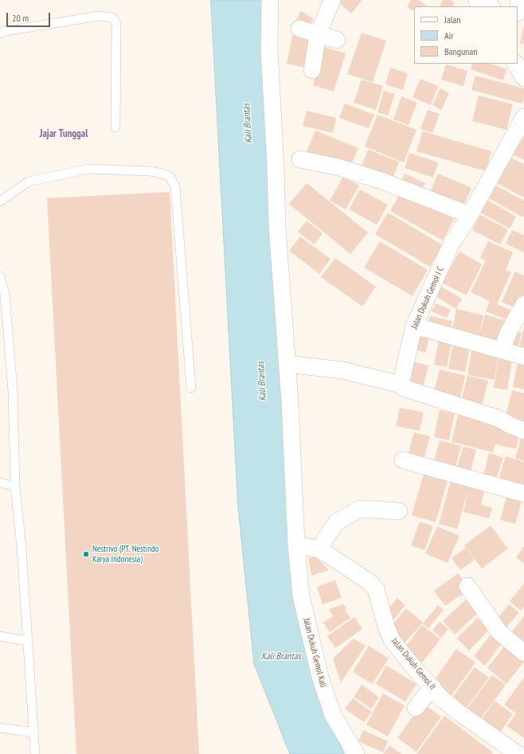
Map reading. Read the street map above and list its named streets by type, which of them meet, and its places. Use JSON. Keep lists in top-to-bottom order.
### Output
{
  "streets": {
    "street": ["Jalan Dukuh Gemol I C", "Jalan Dukuh Gemol Kali", "Jalan Dukuh Gemol II"]
  },
  "crossings": [
    ["Jalan Dukuh Gemol Kali", "Jalan Dukuh Gemol II"]
  ],
  "districts": ["Jajar Tunggal"],
  "water": ["Kali Brantas"],
  "places": ["Nestrivo (PT. Nestindo Karya Indonesia)"],
  "legend": ["Jalan", "Air", "Bangunan"],
  "scale_bar": "20 m"
}
